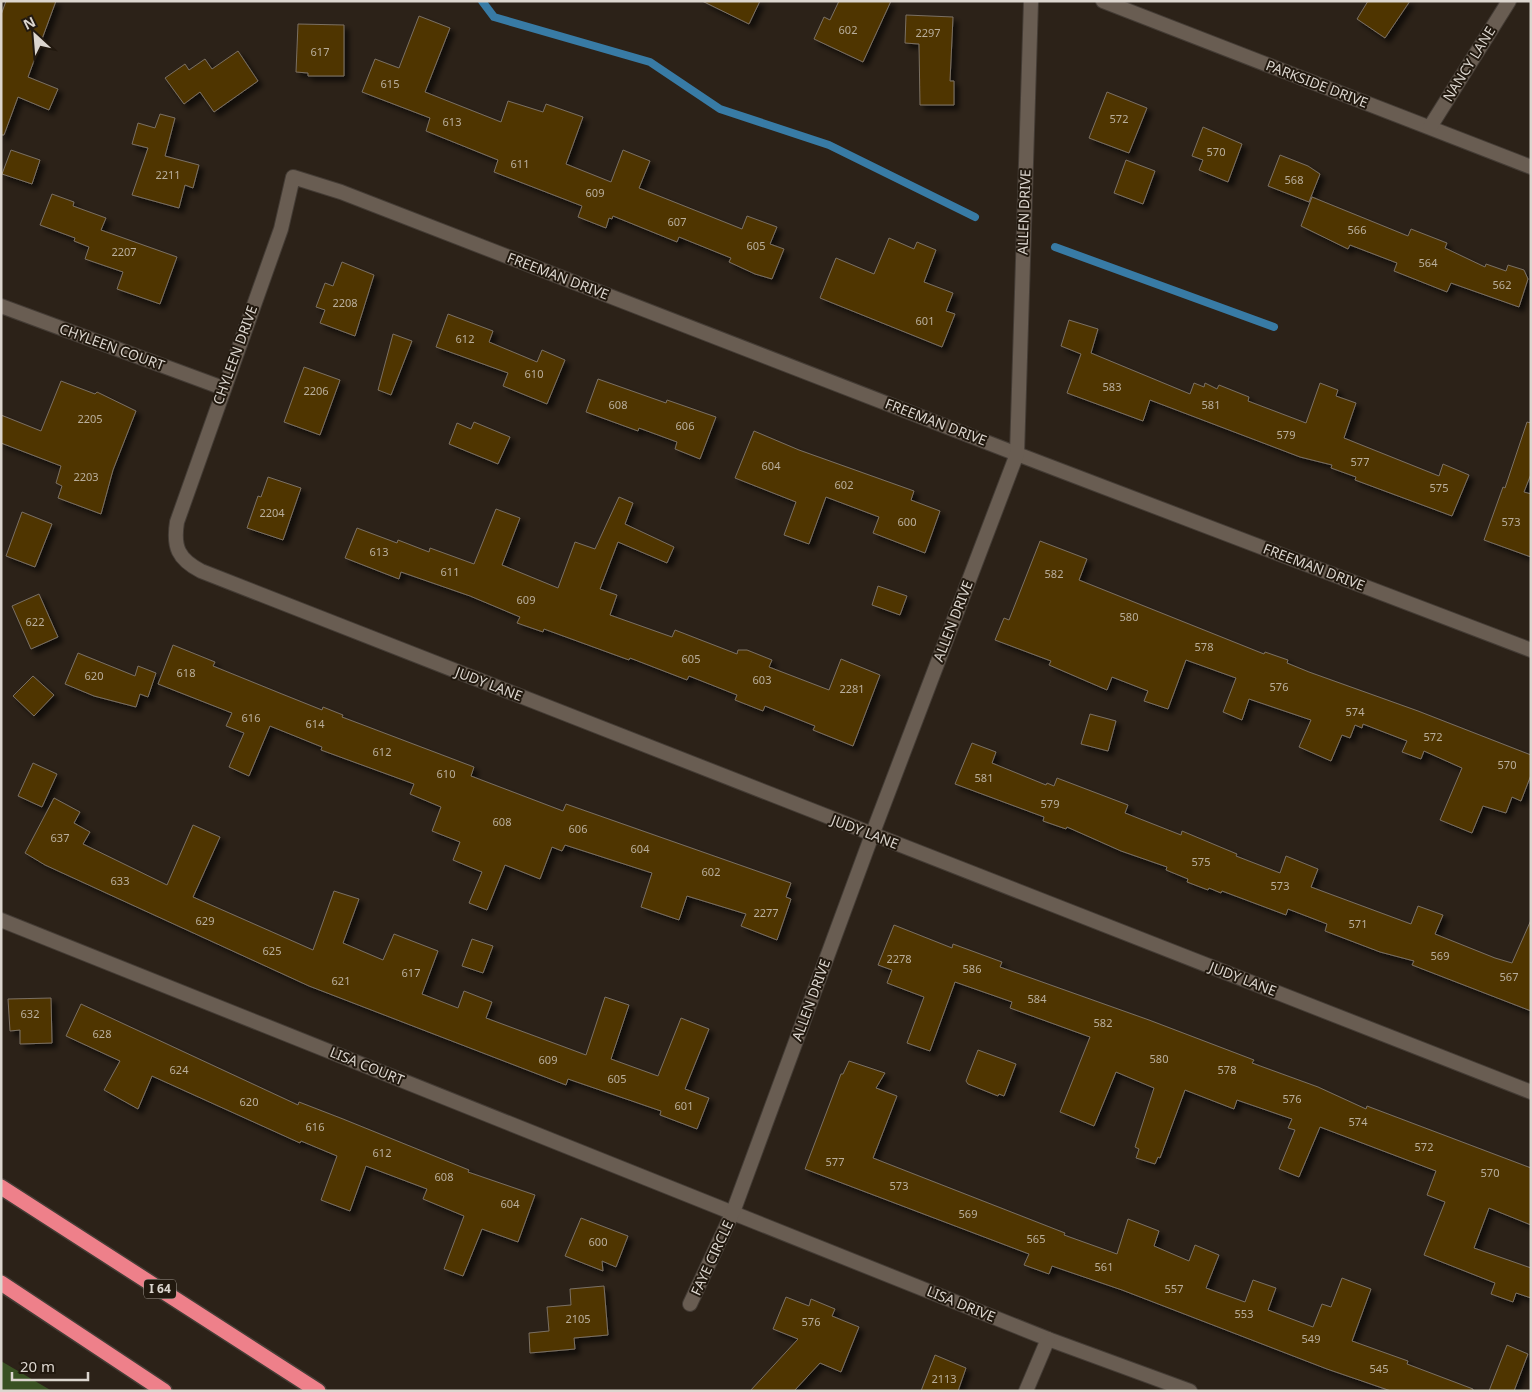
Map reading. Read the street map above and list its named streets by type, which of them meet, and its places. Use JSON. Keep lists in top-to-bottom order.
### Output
{
  "streets": {
    "highway": ["I 64"],
    "street": [
      "NANCY LANE",
      "PARKSIDE DRIVE",
      "ALLEN DRIVE",
      "FREEMAN DRIVE",
      "CHYLEEN COURT",
      "CHYLEEN DRIVE",
      "JUDY LANE",
      "LISA COURT",
      "FAYE CIRCLE",
      "LISA DRIVE"
    ]
  },
  "crossings": [
    ["NANCY LANE", "PARKSIDE DRIVE"],
    ["ALLEN DRIVE", "FREEMAN DRIVE"],
    ["ALLEN DRIVE", "JUDY LANE"],
    ["ALLEN DRIVE", "LISA COURT"],
    ["ALLEN DRIVE", "FAYE CIRCLE"],
    ["ALLEN DRIVE", "LISA DRIVE"],
    ["FREEMAN DRIVE", "CHYLEEN DRIVE"],
    ["CHYLEEN COURT", "CHYLEEN DRIVE"],
    ["CHYLEEN DRIVE", "JUDY LANE"],
    ["LISA COURT", "FAYE CIRCLE"],
    ["LISA COURT", "LISA DRIVE"],
    ["FAYE CIRCLE", "LISA DRIVE"]
  ],
  "house_numbers": [
    "602",
    "2297",
    "617",
    "615",
    "572",
    "613",
    "570",
    "611",
    "2211",
    "568",
    "609",
    "607",
    "566",
    "605",
    "2207",
    "564",
    "562",
    "2208",
    "601",
    "612",
    "610",
    "583",
    "2206",
    "608",
    "581",
    "2205",
    "606",
    "579",
    "577",
    "604",
    "2203",
    "602",
    "575",
    "2204",
    "600",
    "573",
    "613",
    "611",
    "582",
    "609",
    "580",
    "622",
    "578",
    "605",
    "618",
    "620",
    "603",
    "576",
    "2281",
    "574",
    "616",
    "614",
    "572",
    "612",
    "570",
    "610",
    "581",
    "579",
    "608",
    "606",
    "637",
    "604",
    "575",
    "602",
    "633",
    "573",
    "2277",
    "629",
    "571",
    "625",
    "569",
    "2278",
    "586",
    "617",
    "567",
    "621",
    "584",
    "632",
    "582",
    "628",
    "580",
    "609",
    "624",
    "578",
    "605",
    "576",
    "620",
    "601",
    "574",
    "616",
    "572",
    "612",
    "577",
    "570",
    "608",
    "573",
    "604",
    "569",
    "565",
    "600",
    "561",
    "557",
    "553",
    "2105",
    "576",
    "549",
    "545",
    "2113"
  ],
  "scale_bar": "20 m",
  "north": "top left"
}
